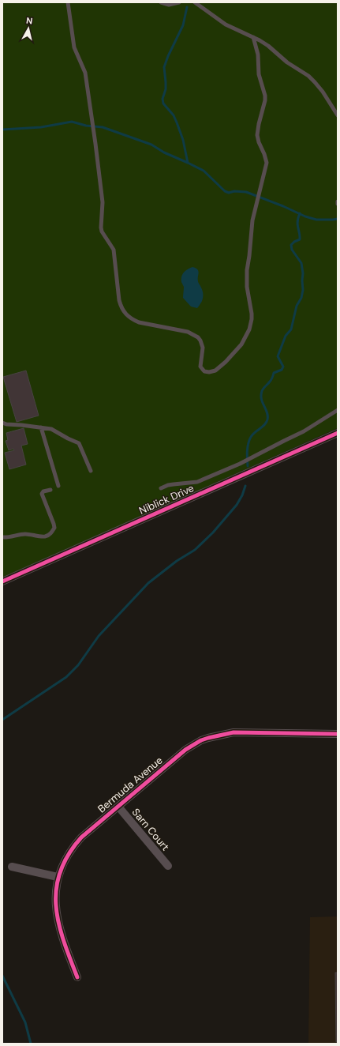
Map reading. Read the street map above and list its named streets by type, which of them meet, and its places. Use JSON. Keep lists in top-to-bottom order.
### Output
{
  "streets": {
    "street": ["Niblick Drive", "Bermuda Avenue", "Sarn Court"]
  },
  "crossings": [
    ["Bermuda Avenue", "Sarn Court"]
  ],
  "north": "top"
}
